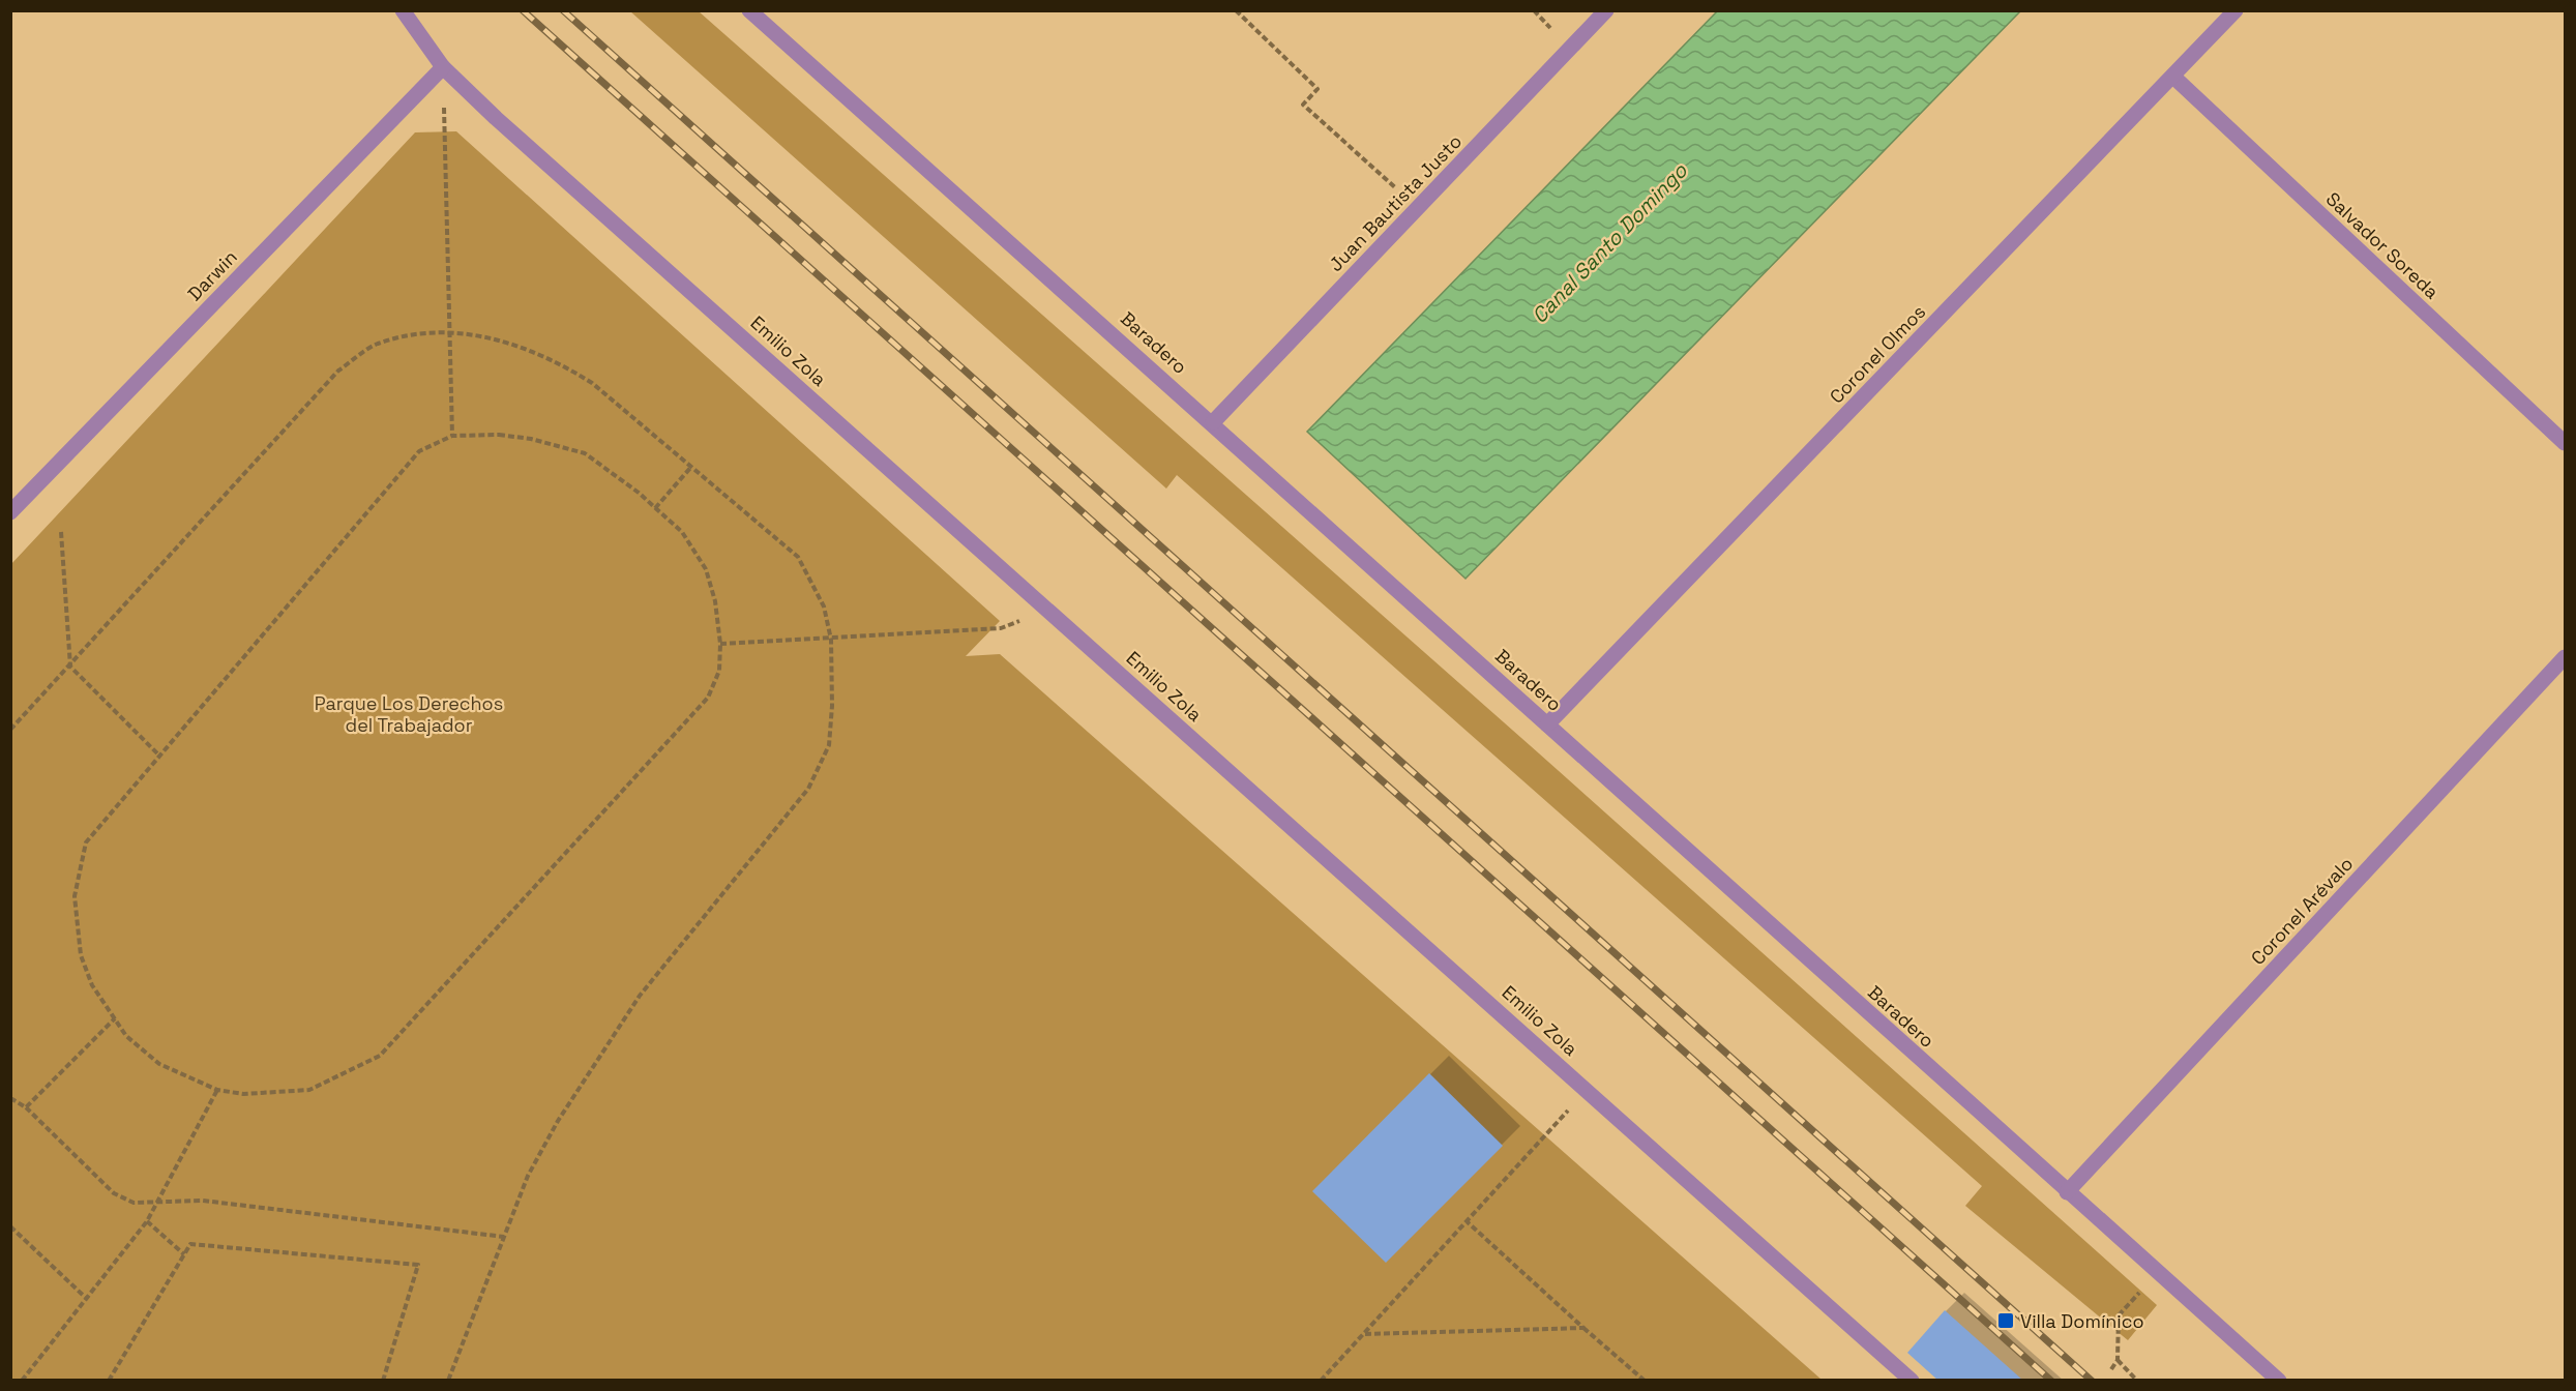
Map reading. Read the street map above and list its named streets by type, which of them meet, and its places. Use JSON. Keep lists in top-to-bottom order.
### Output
{
  "streets": {
    "street": [
      "Juan Bautista Justo",
      "Salvador Soreda",
      "Darwin",
      "Baradero",
      "Emilio Zola",
      "Coronel Olmos",
      "Coronel Arévalo"
    ]
  },
  "crossings": [
    ["Juan Bautista Justo", "Baradero"],
    ["Salvador Soreda", "Coronel Olmos"],
    ["Darwin", "Emilio Zola"],
    ["Baradero", "Coronel Olmos"],
    ["Baradero", "Coronel Arévalo"]
  ],
  "water": ["Canal Santo Domingo"],
  "parks": ["Parque Los Derechos del Trabajador"],
  "places": {
    "transit": ["Villa Domínico"]
  }
}
